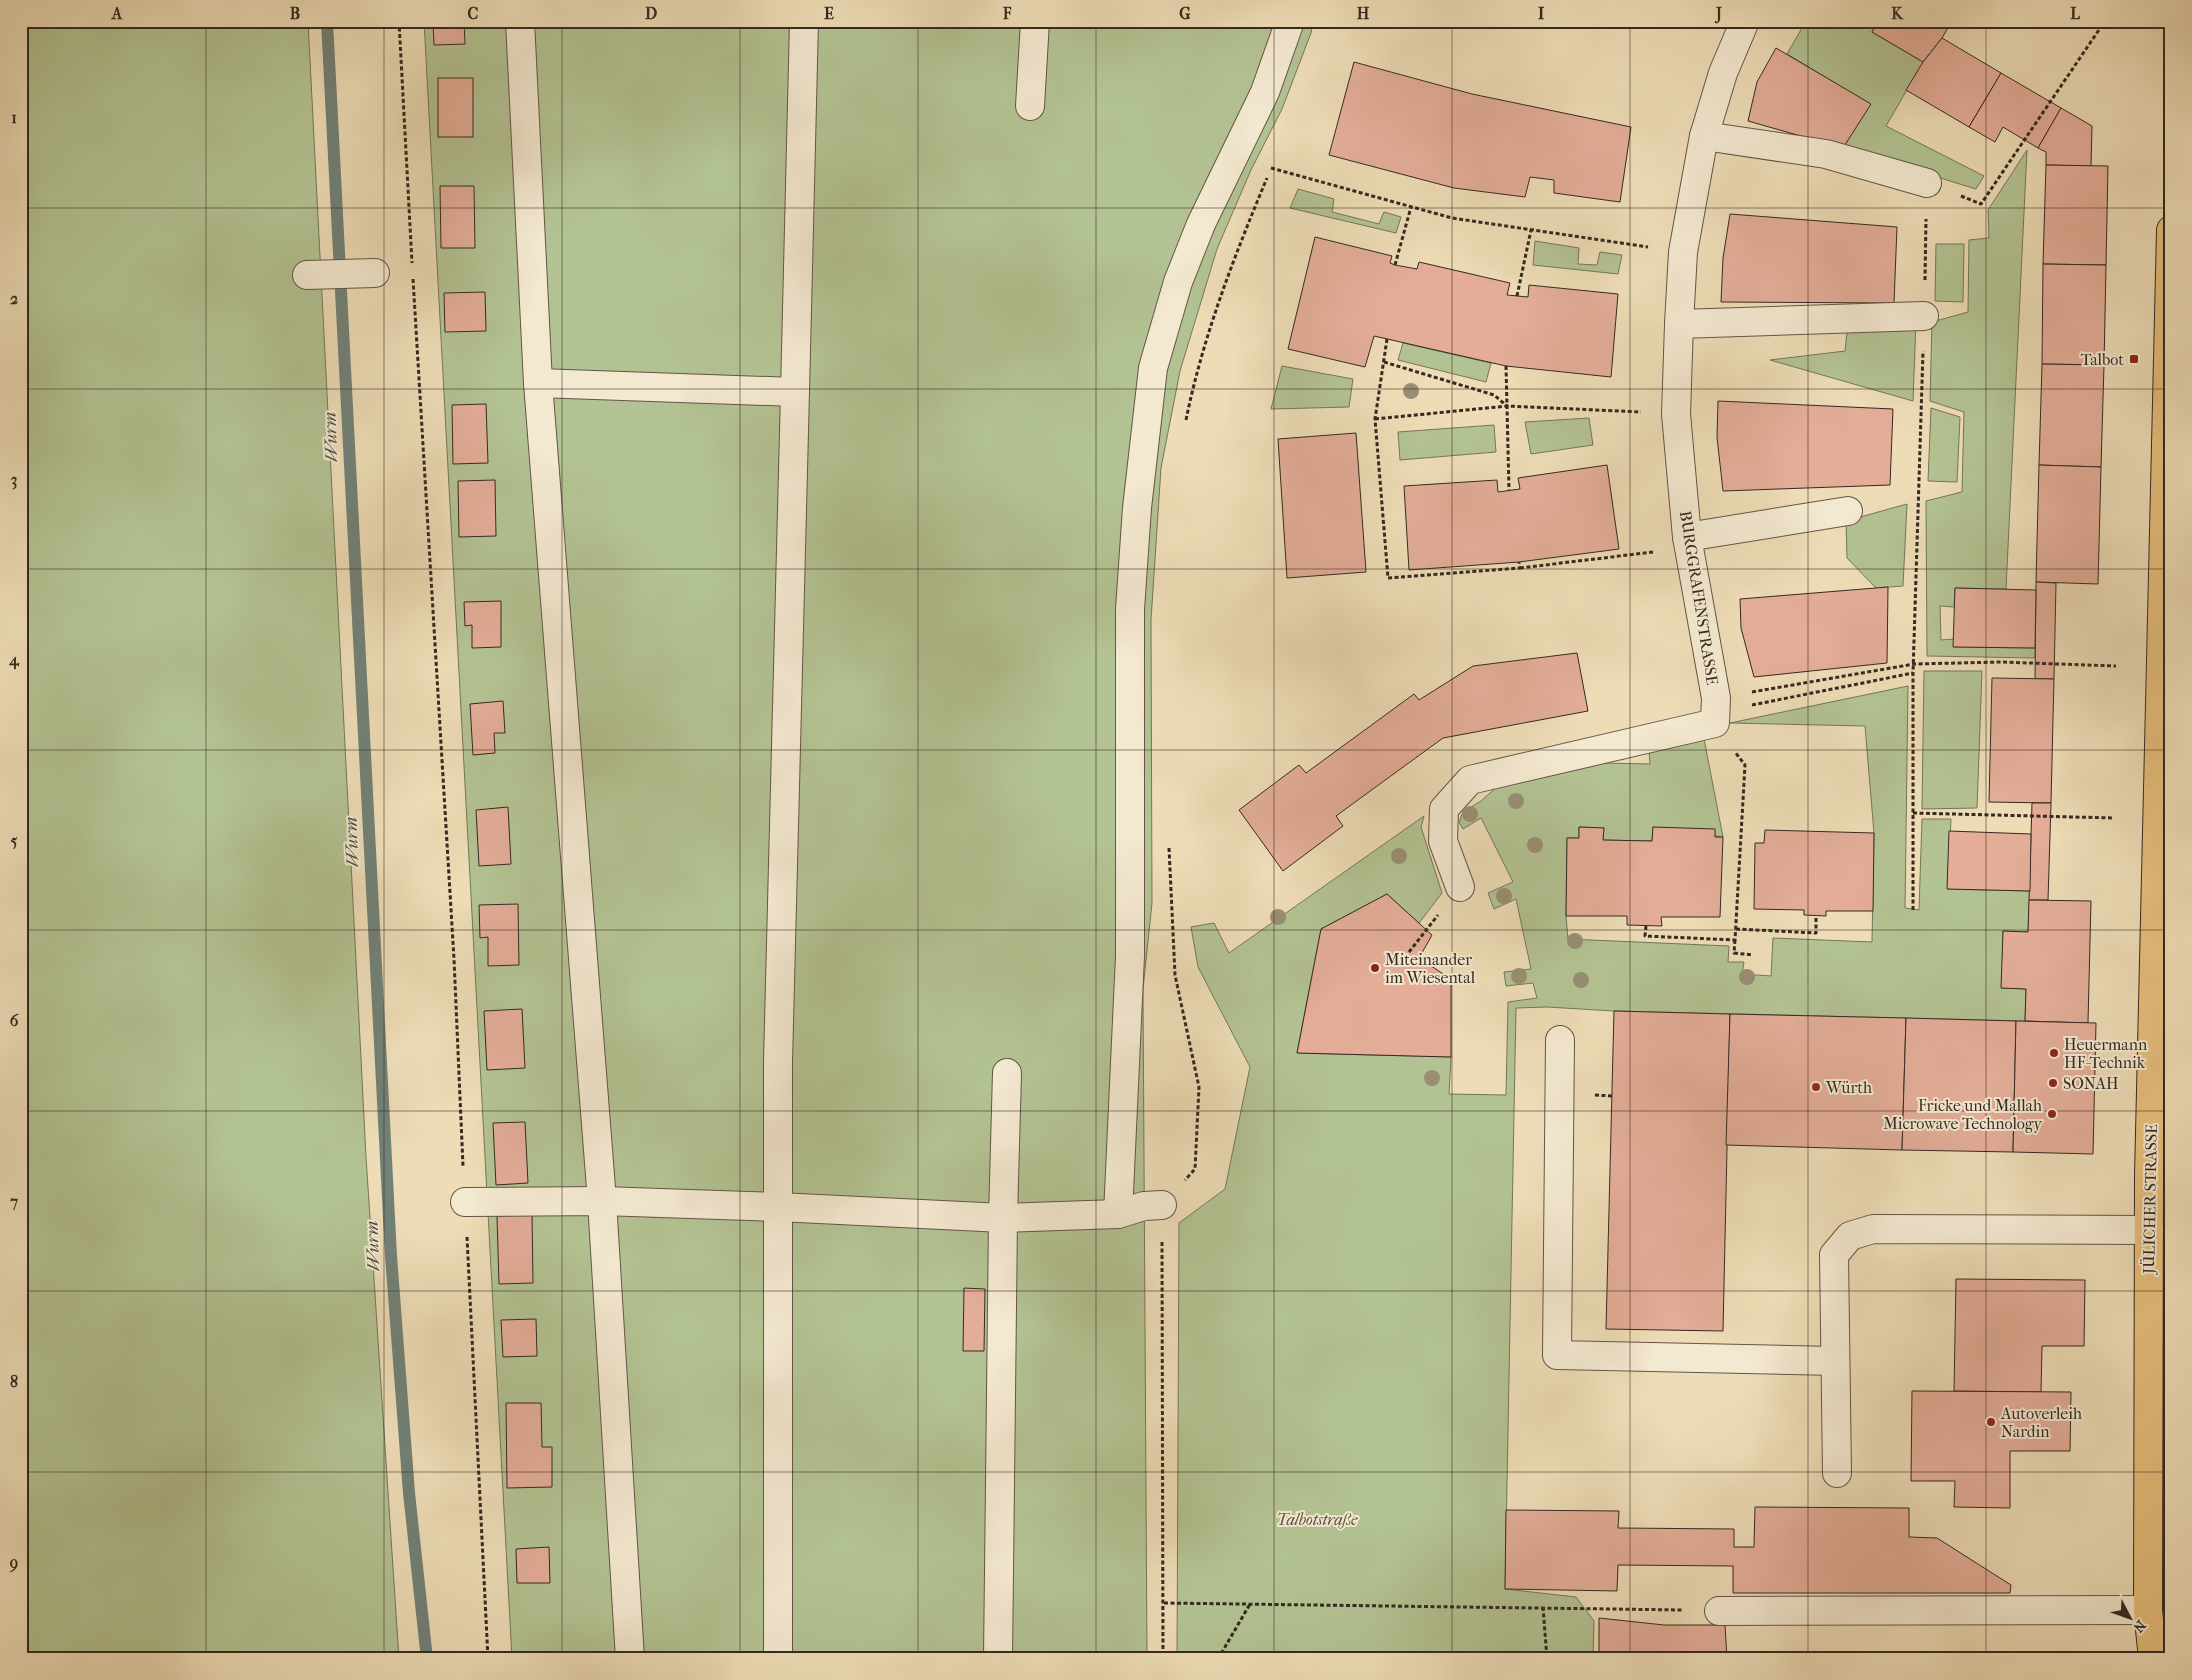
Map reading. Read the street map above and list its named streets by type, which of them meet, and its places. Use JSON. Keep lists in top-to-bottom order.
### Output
{
  "streets": {
    "main road": ["JÜLICHER STRASSE"],
    "lane": ["BURGGRAFENSTRASSE"]
  },
  "water": ["Wurm"],
  "parks": ["Talbotstraße"],
  "places": {
    "transit": ["Talbot"],
    "other": [
      "Miteinander im Wiesental",
      "Heuermann HF-Technik",
      "SONAH",
      "Würth",
      "Fricke und Mallah Microwave Technology",
      "Autoverleih Nardin"
    ]
  },
  "north": "bottom right",
  "grid": {
    "columns": [
      "A",
      "B",
      "C",
      "D",
      "E",
      "F",
      "G",
      "H",
      "I",
      "J",
      "K",
      "L"
    ],
    "rows": [
      "1",
      "2",
      "3",
      "4",
      "5",
      "6",
      "7",
      "8",
      "9"
    ]
  }
}
